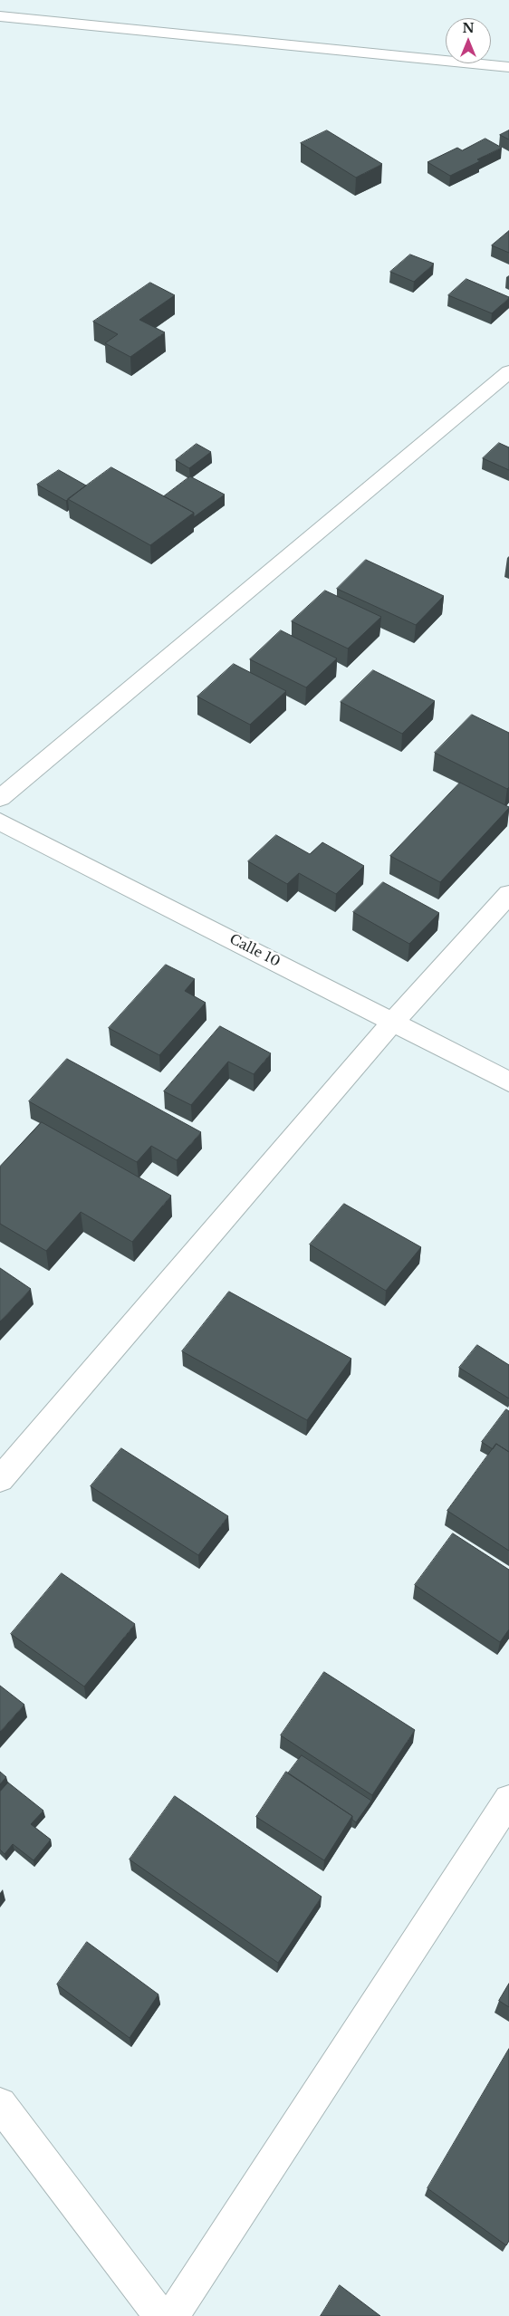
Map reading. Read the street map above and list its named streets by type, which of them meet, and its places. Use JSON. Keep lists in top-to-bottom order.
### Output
{
  "streets": {
    "street": ["Calle 10"]
  },
  "north": "top"
}
